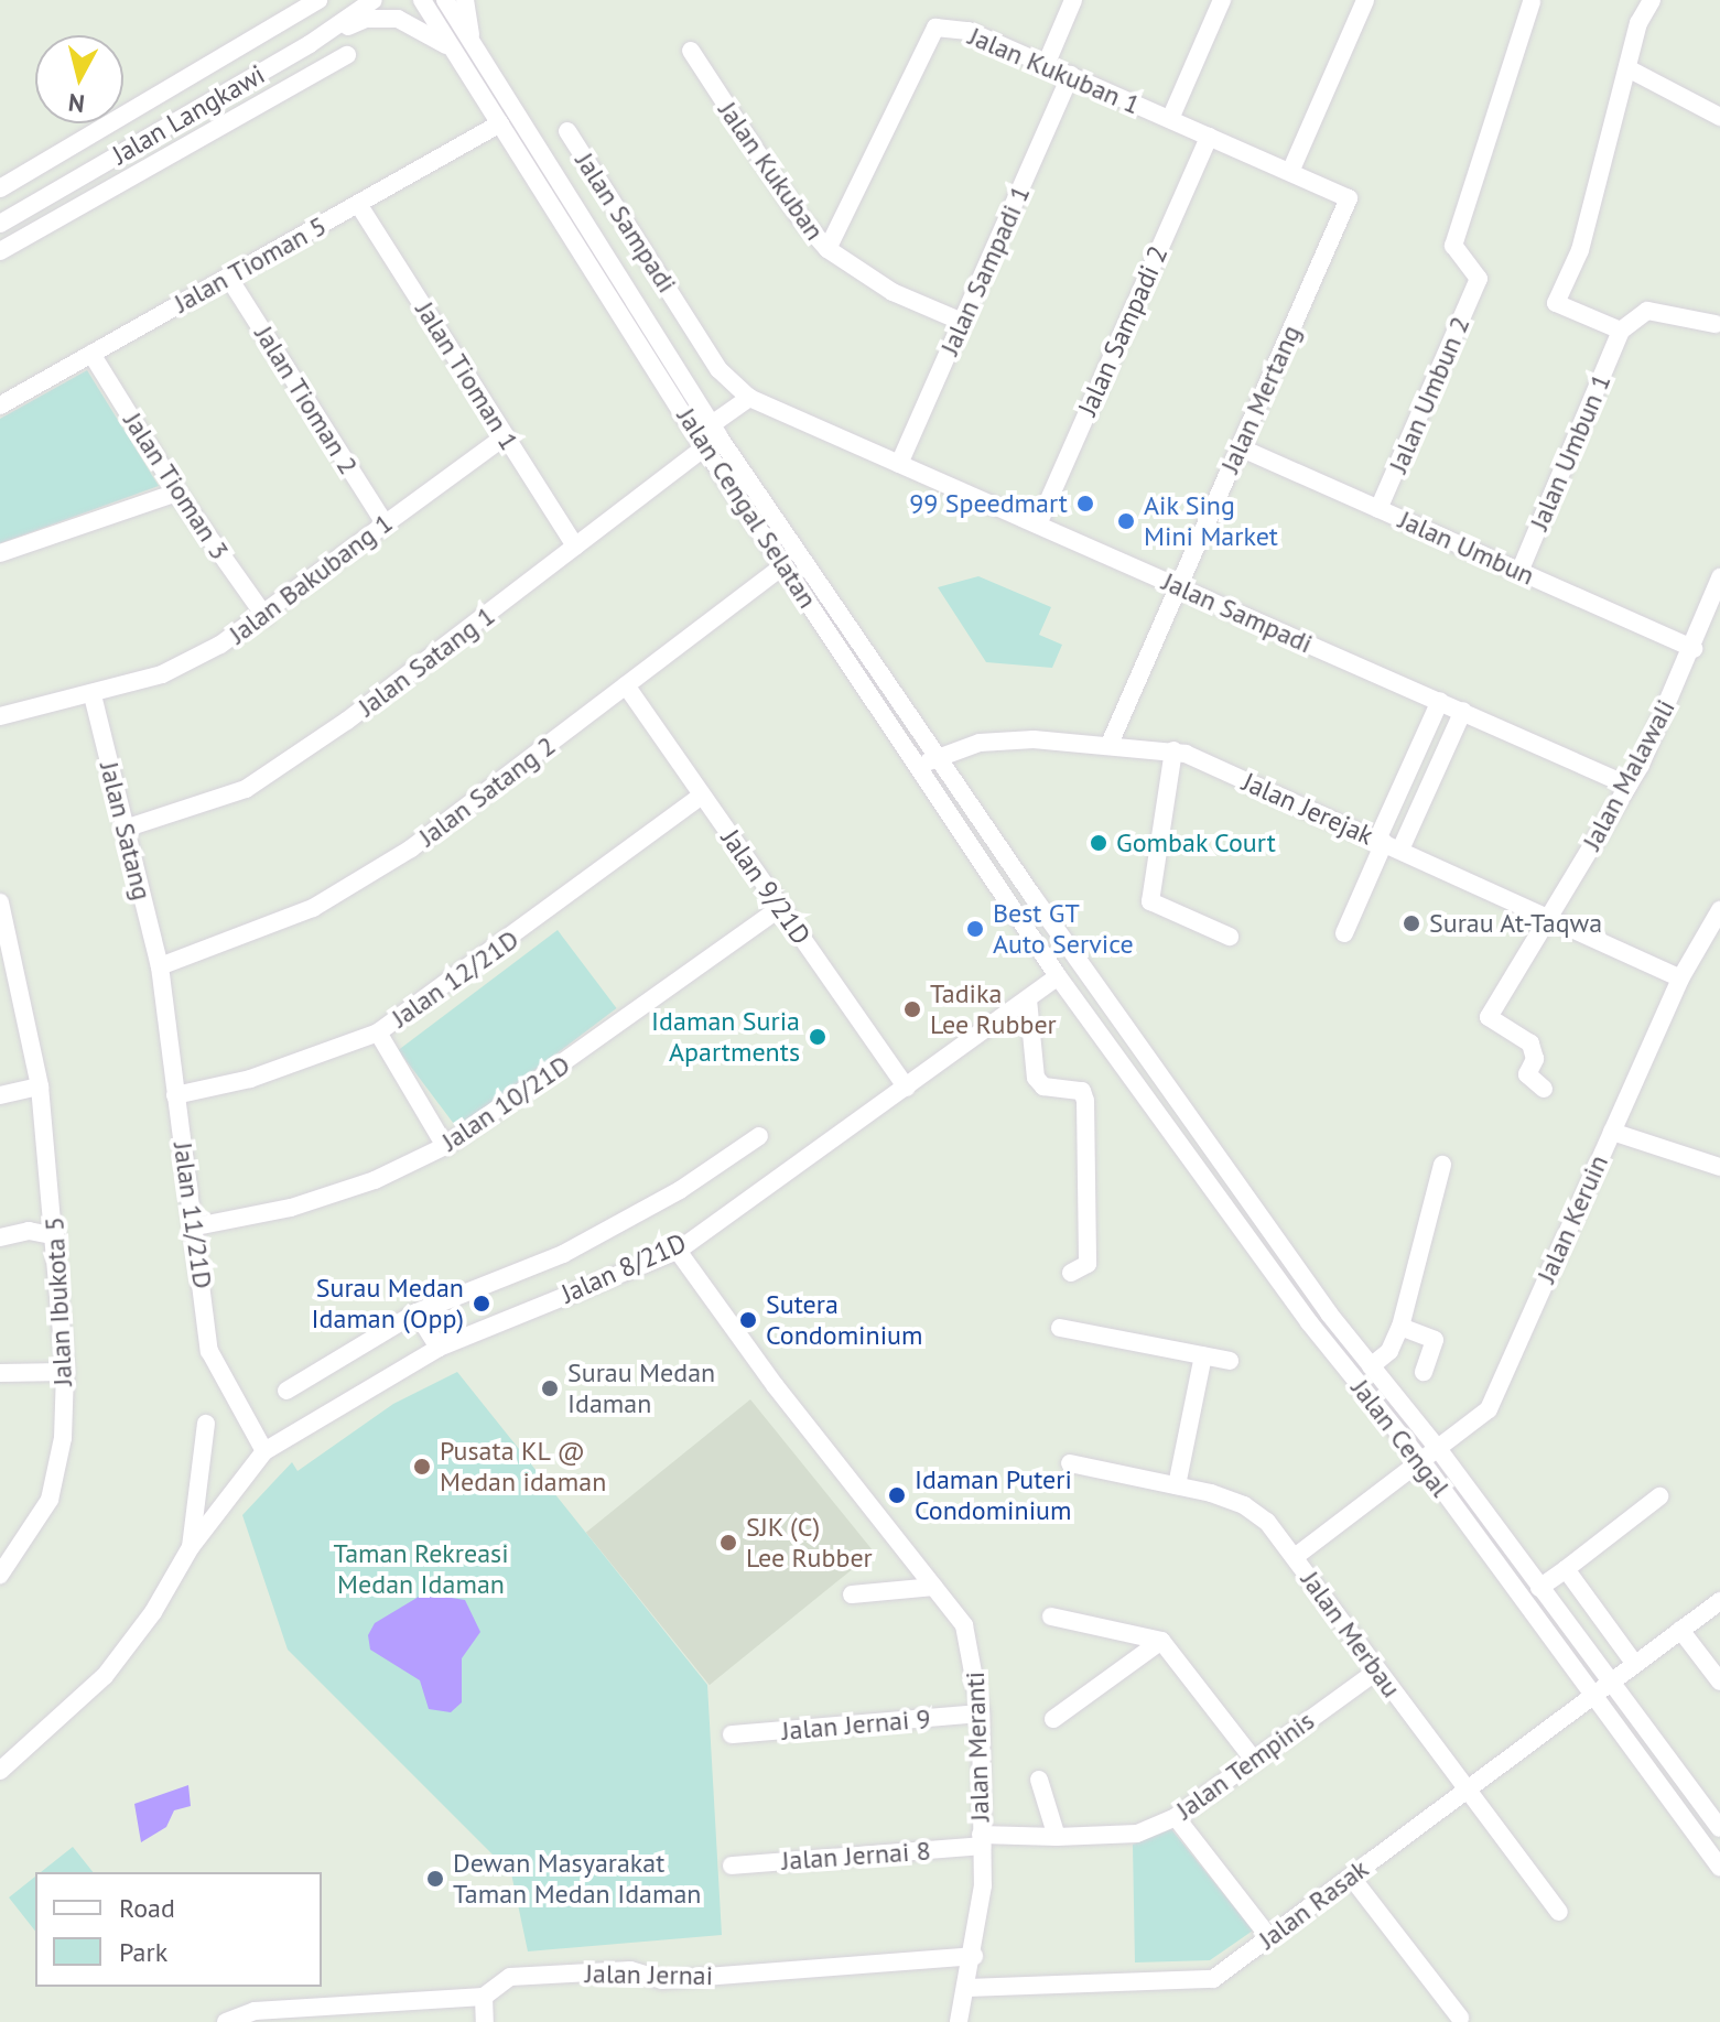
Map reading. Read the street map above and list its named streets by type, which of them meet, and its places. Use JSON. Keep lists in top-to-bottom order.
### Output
{
  "streets": {
    "street": [
      "Jalan Kukuban 1",
      "Jalan Langkawi",
      "Jalan Kukuban",
      "Jalan Sampadi",
      "Jalan Tioman 5",
      "Jalan Sampadi 1",
      "Jalan Sampadi 2",
      "Jalan Tioman 1",
      "Jalan Umbun 2",
      "Jalan Mertang",
      "Jalan Tioman 2",
      "Jalan Umbun 1",
      "Jalan Tioman 3",
      "Jalan Cengal Selatan",
      "Jalan Umbun",
      "Jalan Bakubang 1",
      "Jalan Satang 1",
      "Jalan Malawali",
      "Jalan Satang 2",
      "Jalan Jerejak",
      "Jalan Satang",
      "Jalan 9/21D",
      "Jalan 12/21D",
      "Jalan 10/21D",
      "Jalan 11/21D",
      "Jalan Keruin",
      "Jalan 8/21D",
      "Jalan Ibukota 5",
      "Jalan Cengal",
      "Jalan Merbau",
      "Jalan Jernai 9",
      "Jalan Meranti",
      "Jalan Tempinis",
      "Jalan Jernai 8",
      "Jalan Rasak",
      "Jalan Jernai"
    ]
  },
  "crossings": [
    ["Jalan Kukuban 1", "Jalan Kukuban"],
    ["Jalan Kukuban 1", "Jalan Sampadi 1"],
    ["Jalan Kukuban 1", "Jalan Sampadi 2"],
    ["Jalan Kukuban 1", "Jalan Mertang"],
    ["Jalan Kukuban", "Jalan Sampadi 1"],
    ["Jalan Sampadi", "Jalan Sampadi 1"],
    ["Jalan Sampadi", "Jalan Sampadi 2"],
    ["Jalan Sampadi", "Jalan Mertang"],
    ["Jalan Sampadi", "Jalan Malawali"],
    ["Jalan Tioman 5", "Jalan Tioman 1"],
    ["Jalan Tioman 5", "Jalan Tioman 2"],
    ["Jalan Tioman 5", "Jalan Tioman 3"],
    ["Jalan Tioman 5", "Jalan Cengal Selatan"],
    ["Jalan Tioman 1", "Jalan Bakubang 1"],
    ["Jalan Tioman 1", "Jalan Satang 1"],
    ["Jalan Umbun 2", "Jalan Umbun"],
    ["Jalan Mertang", "Jalan Umbun"],
    ["Jalan Mertang", "Jalan Jerejak"],
    ["Jalan Tioman 2", "Jalan Bakubang 1"],
    ["Jalan Umbun 1", "Jalan Umbun"],
    ["Jalan Tioman 3", "Jalan Bakubang 1"],
    ["Jalan Cengal Selatan", "Jalan Satang 1"],
    ["Jalan Cengal Selatan", "Jalan Satang 2"],
    ["Jalan Cengal Selatan", "Jalan Jerejak"],
    ["Jalan Cengal Selatan", "Jalan 8/21D"],
    ["Jalan Cengal Selatan", "Jalan Cengal"],
    ["Jalan Umbun", "Jalan Malawali"],
    ["Jalan Bakubang 1", "Jalan Satang"],
    ["Jalan Satang 1", "Jalan Satang"],
    ["Jalan Malawali", "Jalan Jerejak"],
    ["Jalan Satang 2", "Jalan Satang"],
    ["Jalan Satang 2", "Jalan 9/21D"],
    ["Jalan Satang 2", "Jalan 11/21D"],
    ["Jalan Jerejak", "Jalan Keruin"],
    ["Jalan Satang", "Jalan 11/21D"],
    ["Jalan 9/21D", "Jalan 12/21D"],
    ["Jalan 9/21D", "Jalan 10/21D"],
    ["Jalan 9/21D", "Jalan 8/21D"],
    ["Jalan 12/21D", "Jalan 11/21D"],
    ["Jalan 10/21D", "Jalan 11/21D"],
    ["Jalan 11/21D", "Jalan 8/21D"],
    ["Jalan Keruin", "Jalan Cengal"],
    ["Jalan Keruin", "Jalan Merbau"],
    ["Jalan 8/21D", "Jalan Meranti"],
    ["Jalan Cengal", "Jalan Rasak"],
    ["Jalan Merbau", "Jalan Tempinis"],
    ["Jalan Merbau", "Jalan Rasak"],
    ["Jalan Jernai 9", "Jalan Meranti"],
    ["Jalan Meranti", "Jalan Tempinis"],
    ["Jalan Meranti", "Jalan Jernai 8"],
    ["Jalan Meranti", "Jalan Rasak"],
    ["Jalan Meranti", "Jalan Jernai"],
    ["Jalan Tempinis", "Jalan Jernai 8"]
  ],
  "parks": ["Taman Rekreasi Medan Idaman"],
  "places": [
    "99 Speedmart",
    "Aik Sing Mini Market",
    "Gombak Court",
    "Surau At-Taqwa",
    "Best GT Auto Service",
    "Tadika Lee Rubber",
    "Idaman Suria Apartments",
    "Surau Medan Idaman (Opp)",
    "Sutera Condominium",
    "Surau Medan Idaman",
    "Pusata KL @ Medan idaman",
    "Idaman Puteri Condominium",
    "SJK (C) Lee Rubber",
    "Dewan Masyarakat Taman Medan Idaman"
  ],
  "legend": ["Road", "Park"],
  "north": "bottom"
}
